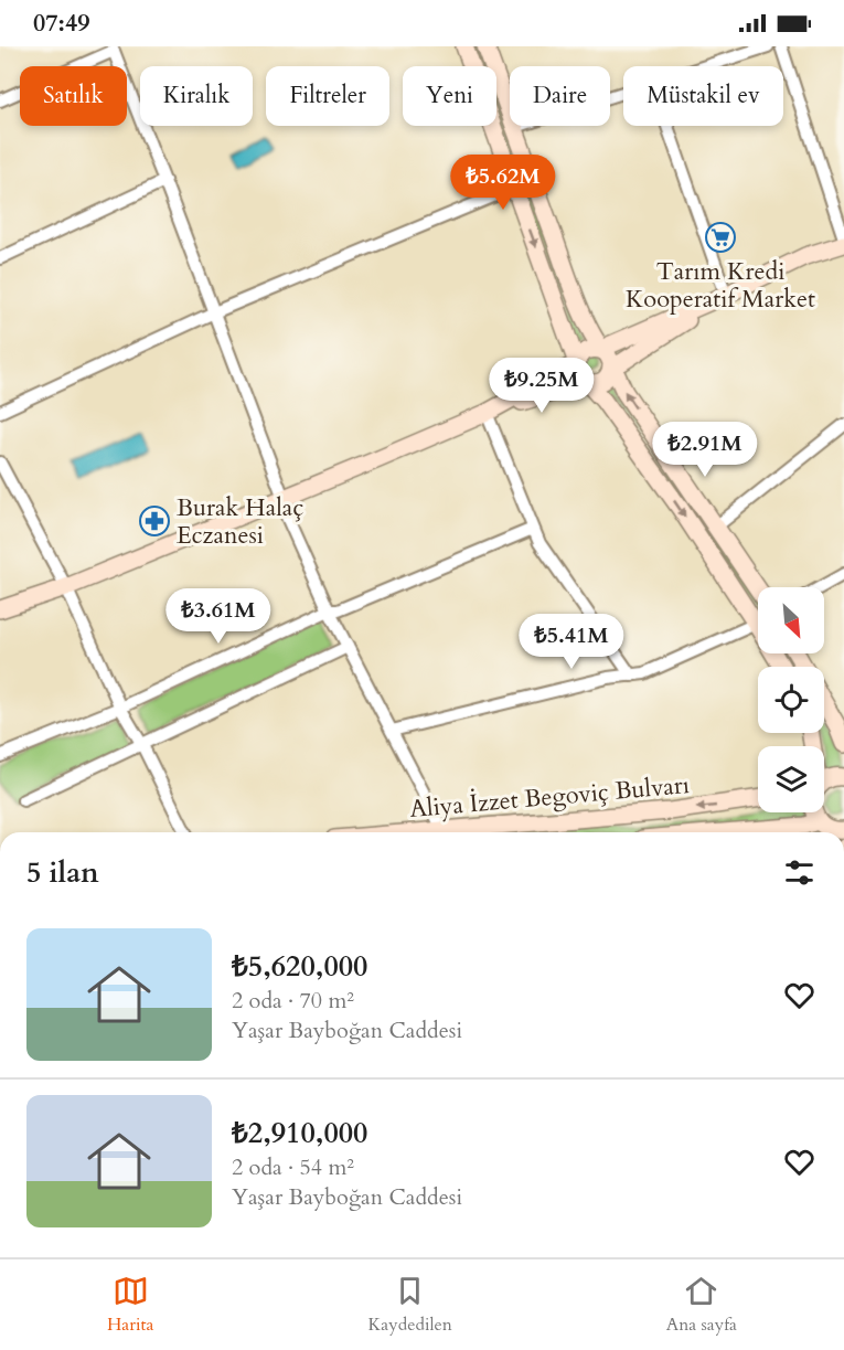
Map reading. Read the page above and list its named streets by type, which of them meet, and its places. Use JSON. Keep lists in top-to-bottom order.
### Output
{
  "streets": {
    "street": ["Aliya İzzet Begoviç Bulvarı"]
  },
  "places": {
    "supermarket": ["Tarım Kredi Kooperatif Market"],
    "pharmacy": ["Burak Halaç Eczanesi"]
  },
  "north": "bottom right",
  "page": {
    "status": "07:49",
    "chip": [
      "Satılık",
      "Kiralık",
      "Filtreler",
      "Yeni",
      "Daire",
      "Müstakil ev"
    ],
    "price": [
      "₺5.62M",
      "₺9.25M",
      "₺2.91M",
      "₺3.61M",
      "₺5.41M"
    ],
    "heading": "5 ilan",
    "list": [
      {
        "name": "₺5,620,000",
        "note": "2 oda · 70 m² · Yaşar Bayboğan Caddesi"
      },
      {
        "name": "₺2,910,000",
        "note": "2 oda · 54 m² · Yaşar Bayboğan Caddesi"
      }
    ],
    "tabs": ["Harita", "Kaydedilen", "Ana sayfa"]
  }
}
